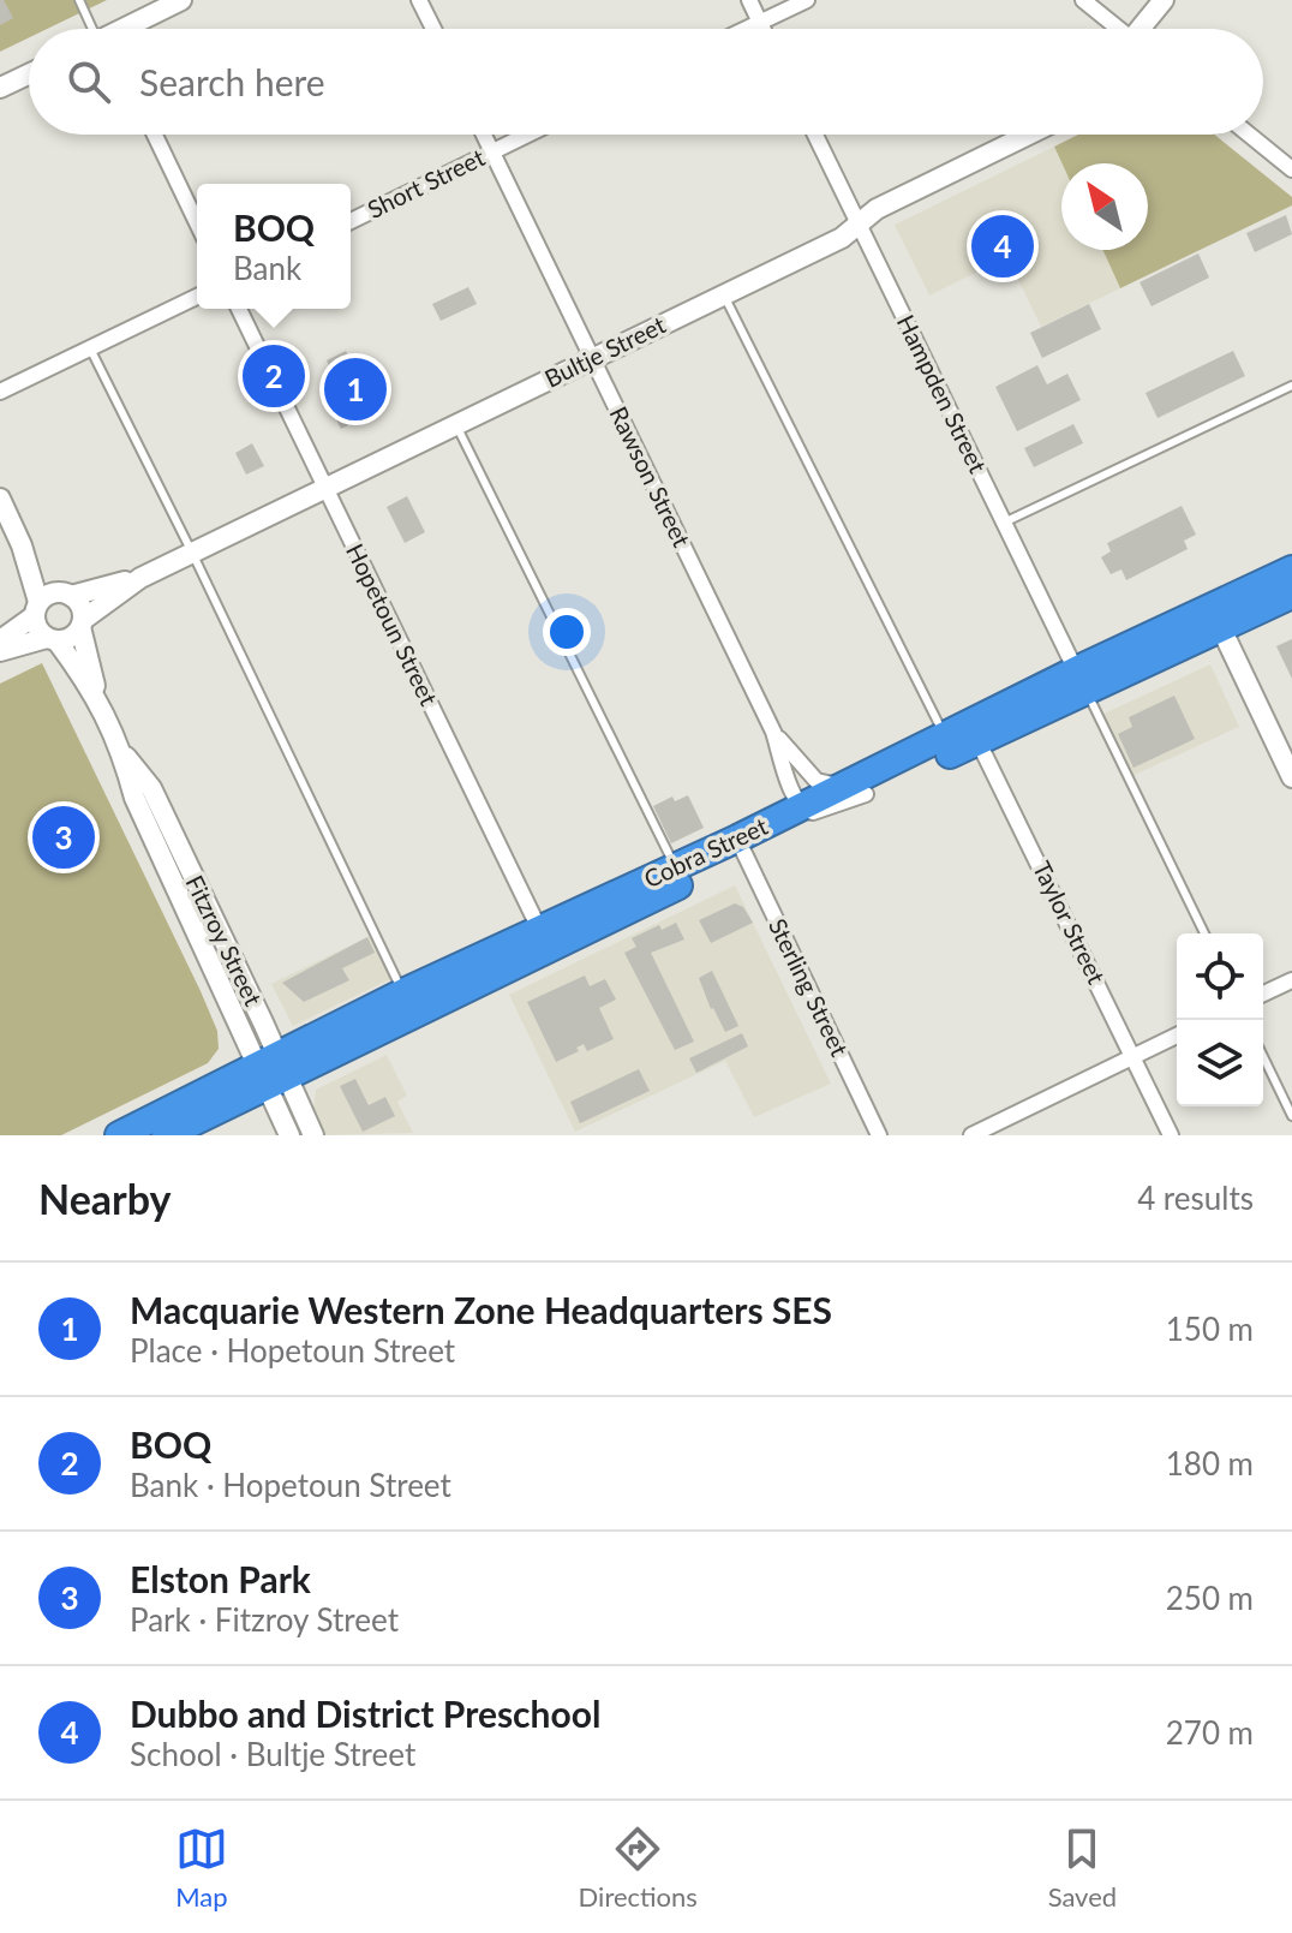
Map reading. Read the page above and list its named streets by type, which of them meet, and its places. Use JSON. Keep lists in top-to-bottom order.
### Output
{
  "streets": {
    "highway": ["Cobra Street"],
    "street": [
      "Short Street",
      "Bultje Street",
      "Hampden Street",
      "Rawson Street",
      "Hopetoun Street",
      "Taylor Street",
      "Fitzroy Street",
      "Sterling Street"
    ]
  },
  "crossings": [
    ["Short Street", "Rawson Street"],
    ["Bultje Street", "Hampden Street"],
    ["Bultje Street", "Rawson Street"],
    ["Bultje Street", "Hopetoun Street"],
    ["Bultje Street", "Fitzroy Street"],
    ["Hampden Street", "Cobra Street"],
    ["Rawson Street", "Cobra Street"],
    ["Hopetoun Street", "Cobra Street"],
    ["Cobra Street", "Taylor Street"],
    ["Cobra Street", "Fitzroy Street"],
    ["Cobra Street", "Sterling Street"]
  ],
  "north": "top left",
  "page": {
    "search": "Search here",
    "popup": ["BOQ", "Bank"],
    "pins": [
      "4",
      "2",
      "1",
      "3"
    ],
    "heading": ["Nearby", "4 results"],
    "list": [
      {
        "mark": "1",
        "name": "Macquarie Western Zone Headquarters SES",
        "note": "Place · Hopetoun Street",
        "value": "150 m"
      },
      {
        "mark": "2",
        "name": "BOQ",
        "note": "Bank · Hopetoun Street",
        "value": "180 m"
      },
      {
        "mark": "3",
        "name": "Elston Park",
        "note": "Park · Fitzroy Street",
        "value": "250 m"
      },
      {
        "mark": "4",
        "name": "Dubbo and District Preschool",
        "note": "School · Bultje Street",
        "value": "270 m"
      }
    ],
    "nav": ["Map", "Directions", "Saved"]
  }
}
